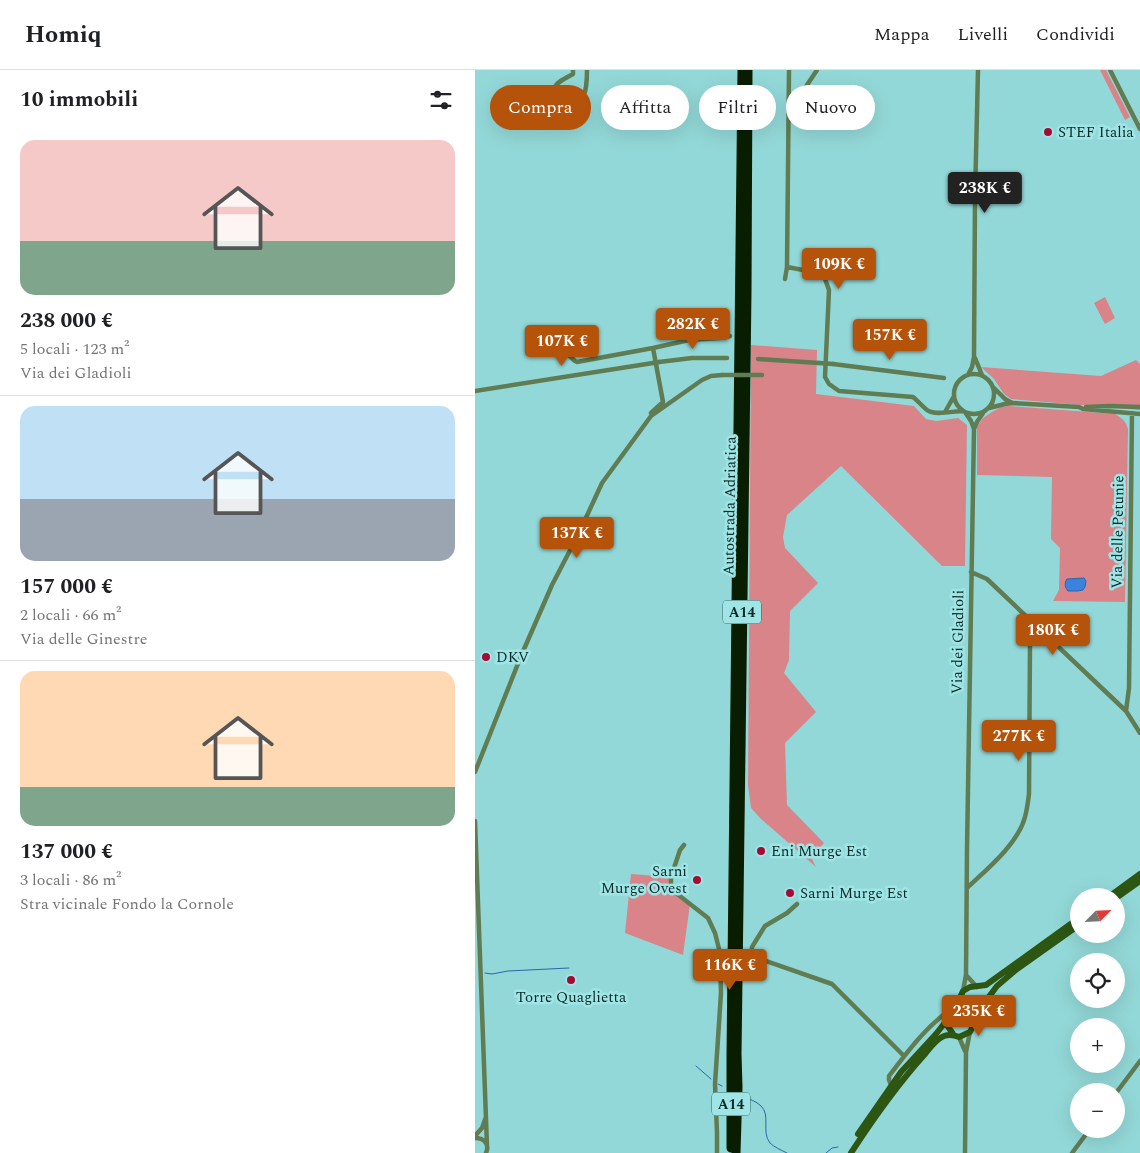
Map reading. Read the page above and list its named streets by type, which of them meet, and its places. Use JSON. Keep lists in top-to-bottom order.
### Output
{
  "streets": {
    "highway": ["Autostrada Adriatica", "A14"],
    "street": ["Via delle Petunie", "Via dei Gladioli"]
  },
  "places": [
    "STEF Italia",
    "DKV",
    "Eni Murge Est",
    "Sarni Murge Ovest",
    "Sarni Murge Est",
    "Torre Quaglietta"
  ],
  "north": "top right",
  "page": {
    "header": "Homiq",
    "nav": ["Mappa", "Livelli", "Condividi"],
    "heading": "10 immobili",
    "chip": [
      "Compra",
      "Affitta",
      "Filtri",
      "Nuovo"
    ],
    "list": [
      {
        "name": "238 000 €",
        "note": "5 locali · 123 m² · Via dei Gladioli"
      },
      {
        "name": "157 000 €",
        "note": "2 locali · 66 m² · Via delle Ginestre"
      },
      {
        "name": "137 000 €",
        "note": "3 locali · 86 m² · Stra vicinale Fondo la Cornole"
      }
    ],
    "price": [
      "238K €",
      "109K €",
      "282K €",
      "157K €",
      "107K €",
      "137K €",
      "180K €",
      "277K €",
      "116K €",
      "235K €"
    ],
    "map_buttons": ["+", "−"]
  }
}
